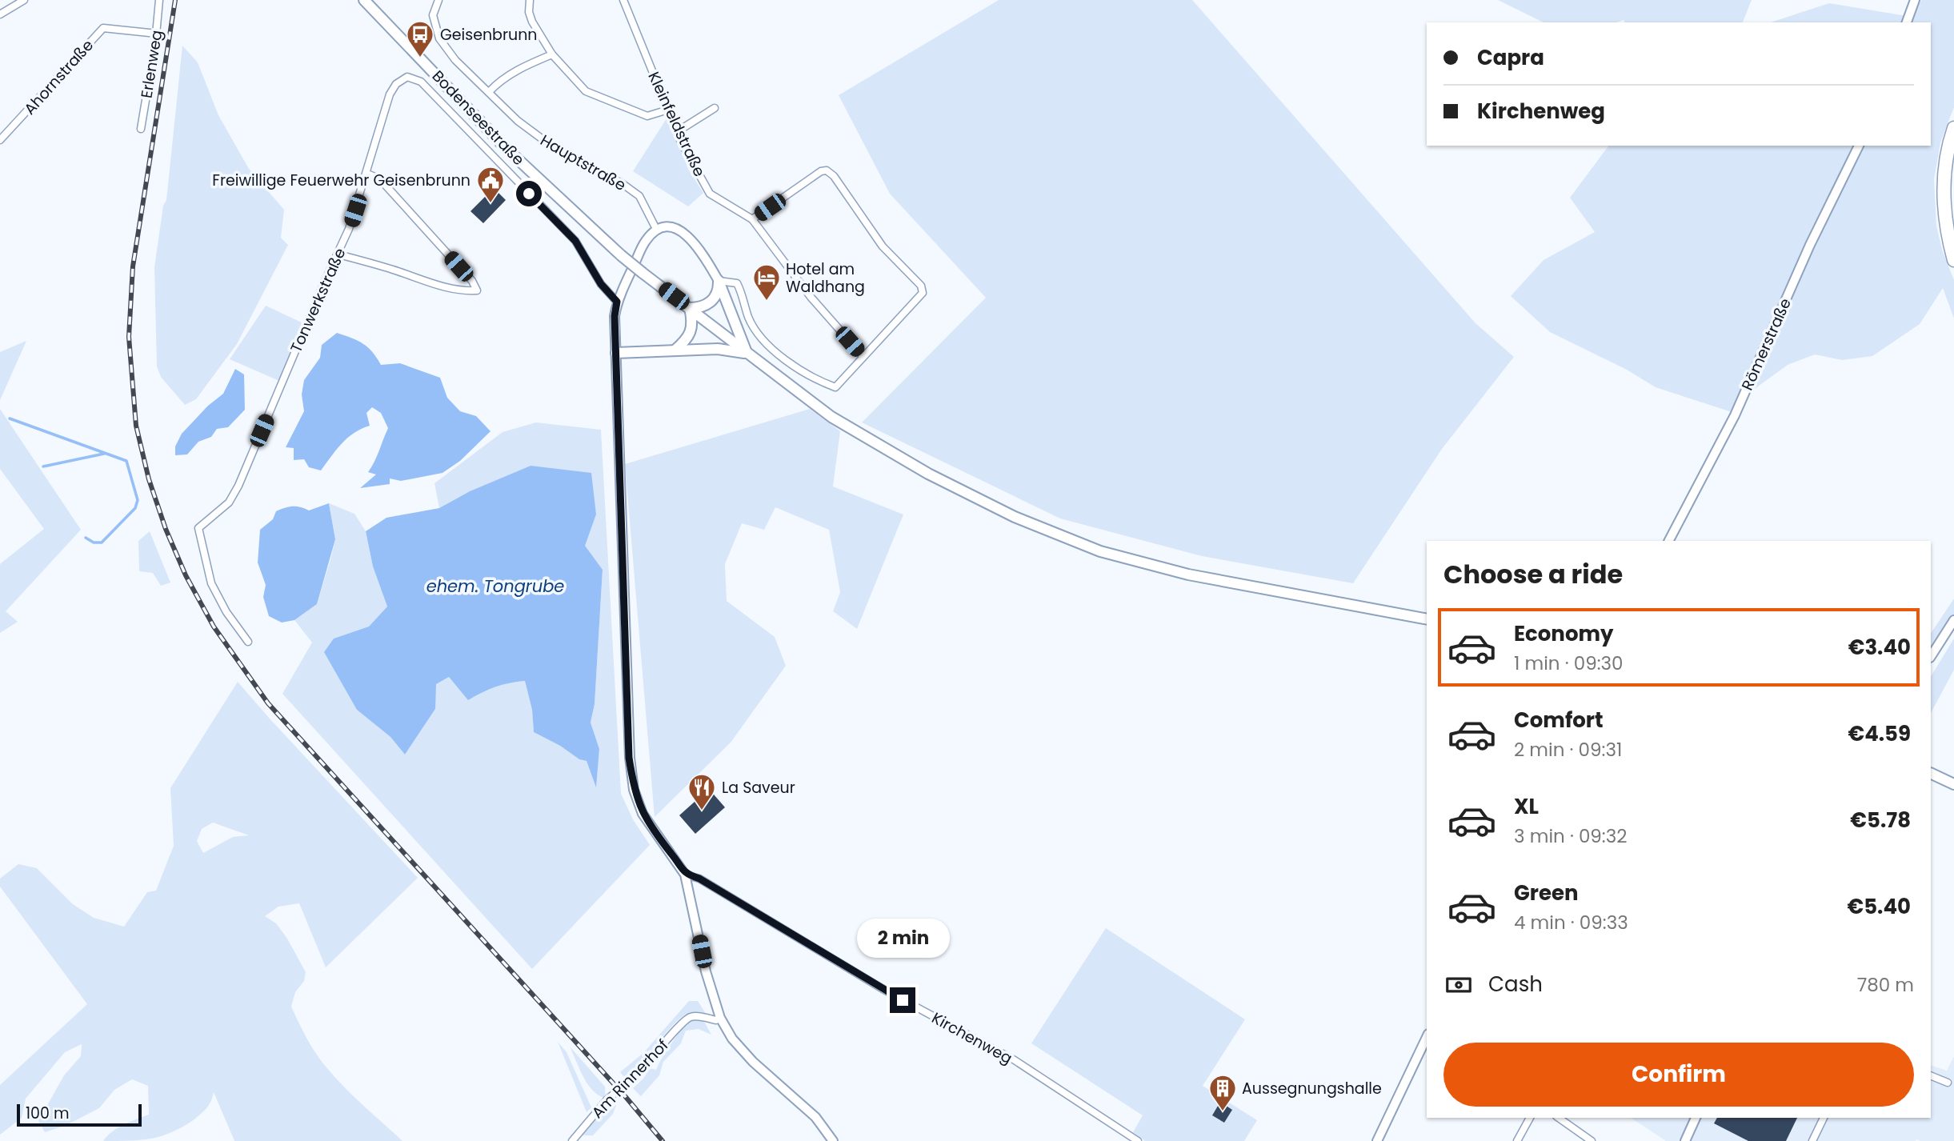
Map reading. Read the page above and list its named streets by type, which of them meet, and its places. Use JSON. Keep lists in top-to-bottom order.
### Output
{
  "streets": {
    "main road": ["Bodenseestraße"],
    "street": [
      "Erlenweg",
      "Ahornstraße",
      "Kleinfeldstraße",
      "Hauptstraße",
      "Tonwerkstraße",
      "Römerstraße",
      "Kirchenweg",
      "Am Rinnerhof"
    ]
  },
  "crossings": [
    ["Erlenweg", "Ahornstraße"]
  ],
  "water": ["ehem. Tongrube"],
  "places": {
    "bus stop": ["Geisenbrunn"],
    "public building": ["Freiwillige Feuerwehr Geisenbrunn"],
    "hotel": ["Hotel am Waldhang"],
    "restaurant": ["La Saveur"],
    "building": ["Aussegnungshalle"]
  },
  "scale_bar": "100 m",
  "page": {
    "banner": ["Capra", "Kirchenweg"],
    "heading": "Choose a ride",
    "list": [
      {
        "name": "Economy",
        "note": "1 min · 09:30",
        "value": "€3.40"
      },
      {
        "name": "Comfort",
        "note": "2 min · 09:31",
        "value": "€4.59"
      },
      {
        "name": "XL",
        "note": "3 min · 09:32",
        "value": "€5.78"
      },
      {
        "name": "Green",
        "note": "4 min · 09:33",
        "value": "€5.40"
      }
    ],
    "bubble": "2 min",
    "pay": ["Cash", "780 m"],
    "buttons": "Confirm",
    "scale": "100 m"
  }
}
